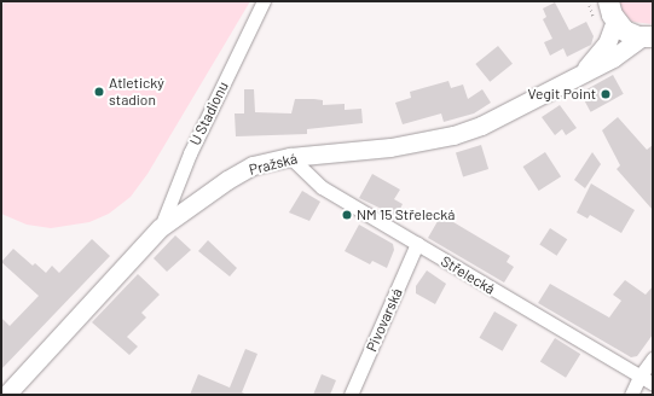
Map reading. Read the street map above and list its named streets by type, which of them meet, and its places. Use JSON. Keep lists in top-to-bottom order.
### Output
{
  "streets": {
    "main road": ["Pražská"],
    "street": ["U Stadionu", "Střelecká", "Pivovarská"]
  },
  "crossings": [
    ["U Stadionu", "Pražská"],
    ["Pražská", "Střelecká"],
    ["Střelecká", "Pivovarská"]
  ],
  "places": ["Atletický stadion", "Vegit Point", "NM 15 Střelecká"]
}
